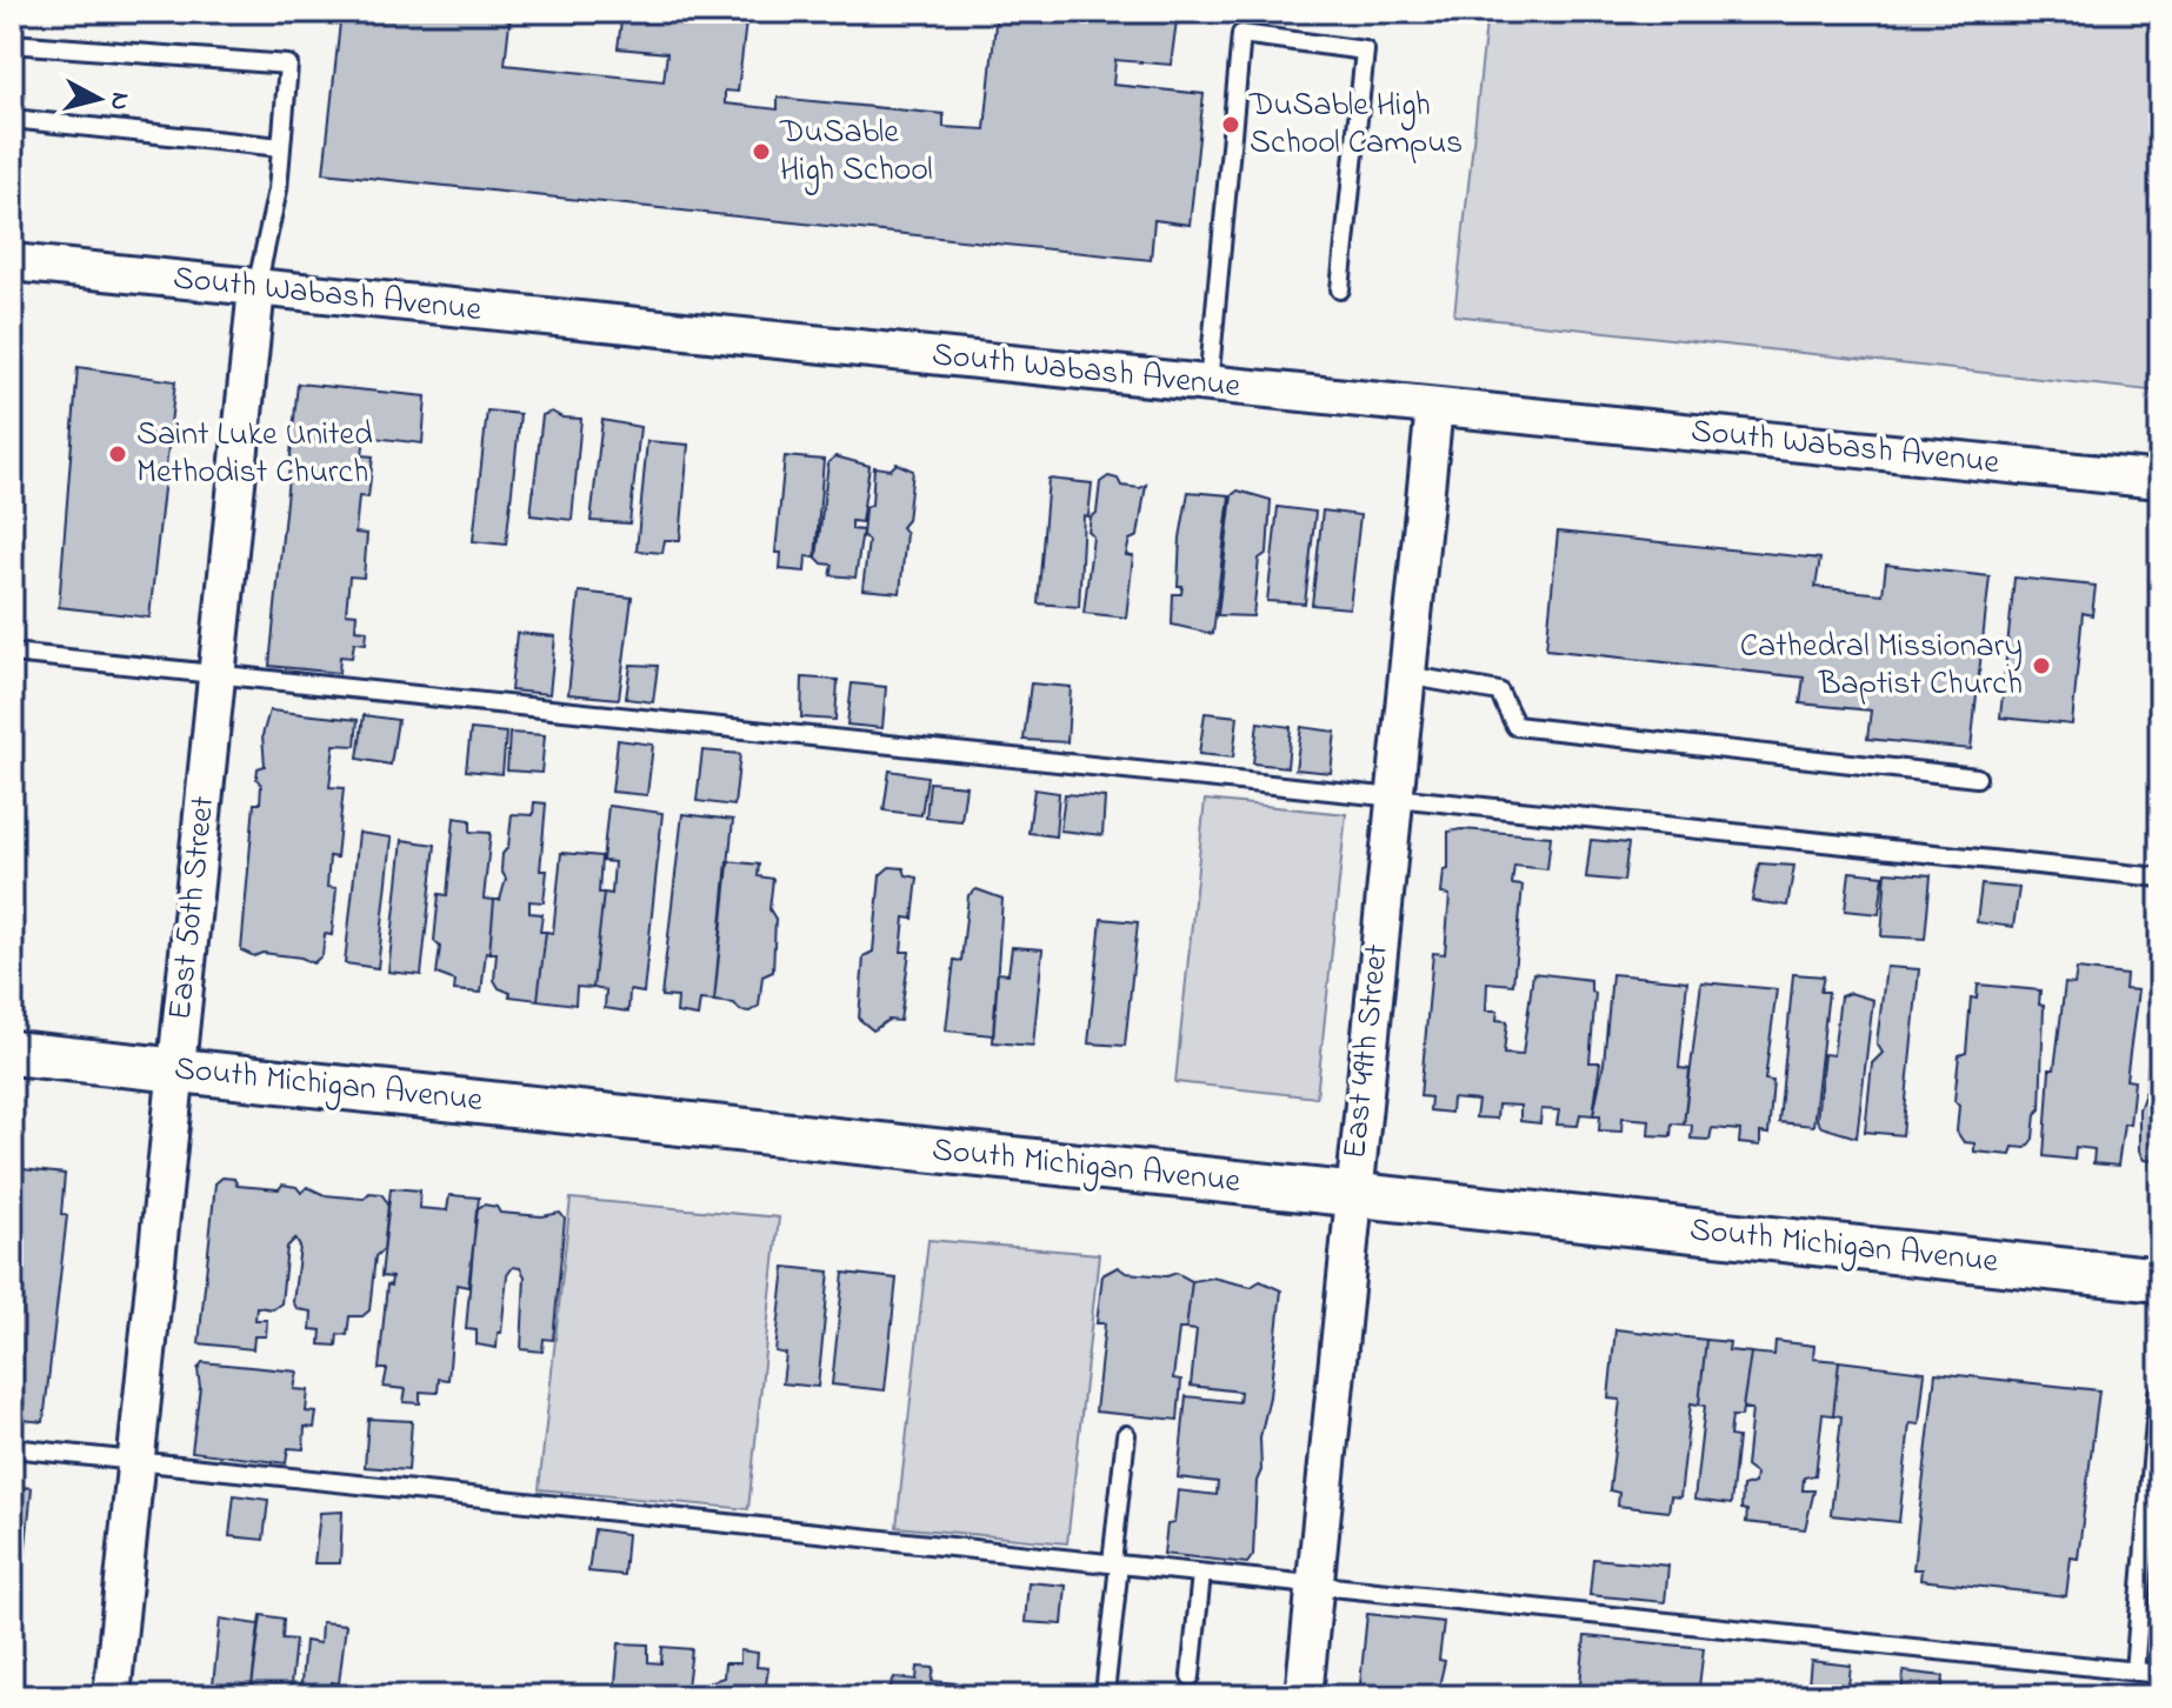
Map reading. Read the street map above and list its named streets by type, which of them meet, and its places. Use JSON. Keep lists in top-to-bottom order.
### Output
{
  "streets": {
    "street": [
      "South Wabash Avenue",
      "East 50th Street",
      "East 49th Street",
      "South Michigan Avenue"
    ]
  },
  "crossings": [
    ["South Wabash Avenue", "East 50th Street"],
    ["South Wabash Avenue", "East 49th Street"],
    ["East 50th Street", "South Michigan Avenue"],
    ["East 49th Street", "South Michigan Avenue"]
  ],
  "places": [
    "DuSable High School Campus",
    "DuSable High School",
    "Saint Luke United Methodist Church",
    "Cathedral Missionary Baptist Church"
  ],
  "north": "right"
}
